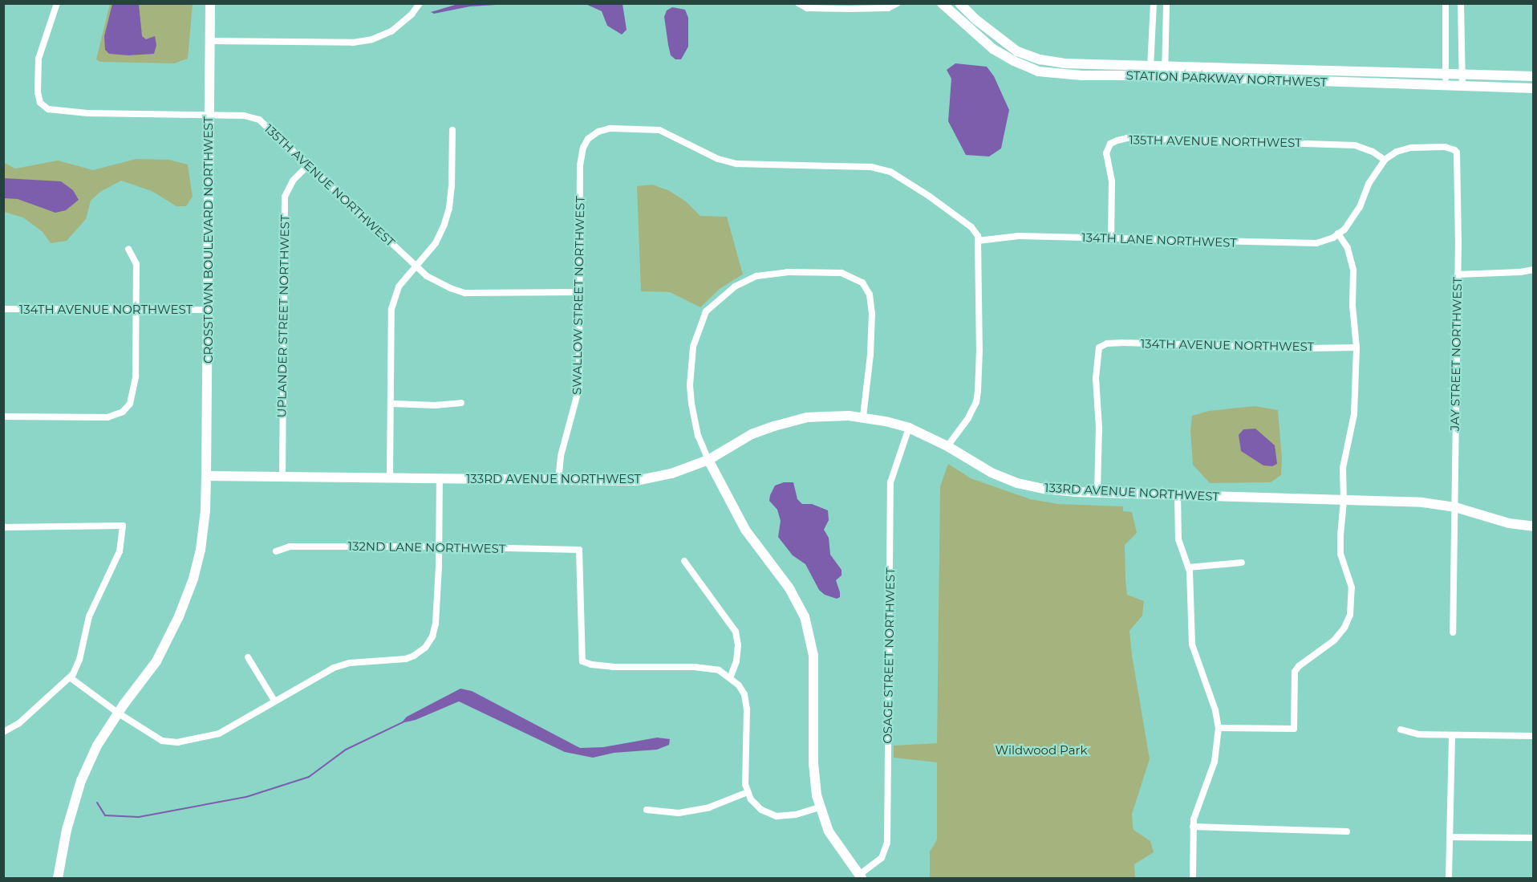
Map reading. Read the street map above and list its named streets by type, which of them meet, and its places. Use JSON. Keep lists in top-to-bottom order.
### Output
{
  "streets": {
    "street": [
      "STATION PARKWAY NORTHWEST",
      "135TH AVENUE NORTHWEST",
      "CROSSTOWN BOULEVARD NORTHWEST",
      "134TH LANE NORTHWEST",
      "SWALLOW STREET NORTHWEST",
      "134TH AVENUE NORTHWEST",
      "UPLANDER STREET NORTHWEST",
      "JAY STREET NORTHWEST",
      "133RD AVENUE NORTHWEST",
      "132ND LANE NORTHWEST",
      "OSAGE STREET NORTHWEST"
    ]
  },
  "crossings": [
    ["135TH AVENUE NORTHWEST", "CROSSTOWN BOULEVARD NORTHWEST"],
    ["135TH AVENUE NORTHWEST", "134TH LANE NORTHWEST"],
    ["135TH AVENUE NORTHWEST", "SWALLOW STREET NORTHWEST"],
    ["135TH AVENUE NORTHWEST", "UPLANDER STREET NORTHWEST"],
    ["135TH AVENUE NORTHWEST", "JAY STREET NORTHWEST"],
    ["CROSSTOWN BOULEVARD NORTHWEST", "134TH AVENUE NORTHWEST"],
    ["CROSSTOWN BOULEVARD NORTHWEST", "133RD AVENUE NORTHWEST"],
    ["134TH LANE NORTHWEST", "SWALLOW STREET NORTHWEST"],
    ["SWALLOW STREET NORTHWEST", "133RD AVENUE NORTHWEST"],
    ["134TH AVENUE NORTHWEST", "133RD AVENUE NORTHWEST"],
    ["UPLANDER STREET NORTHWEST", "133RD AVENUE NORTHWEST"],
    ["JAY STREET NORTHWEST", "133RD AVENUE NORTHWEST"],
    ["133RD AVENUE NORTHWEST", "OSAGE STREET NORTHWEST"]
  ],
  "parks": ["Wildwood Park"]
}
